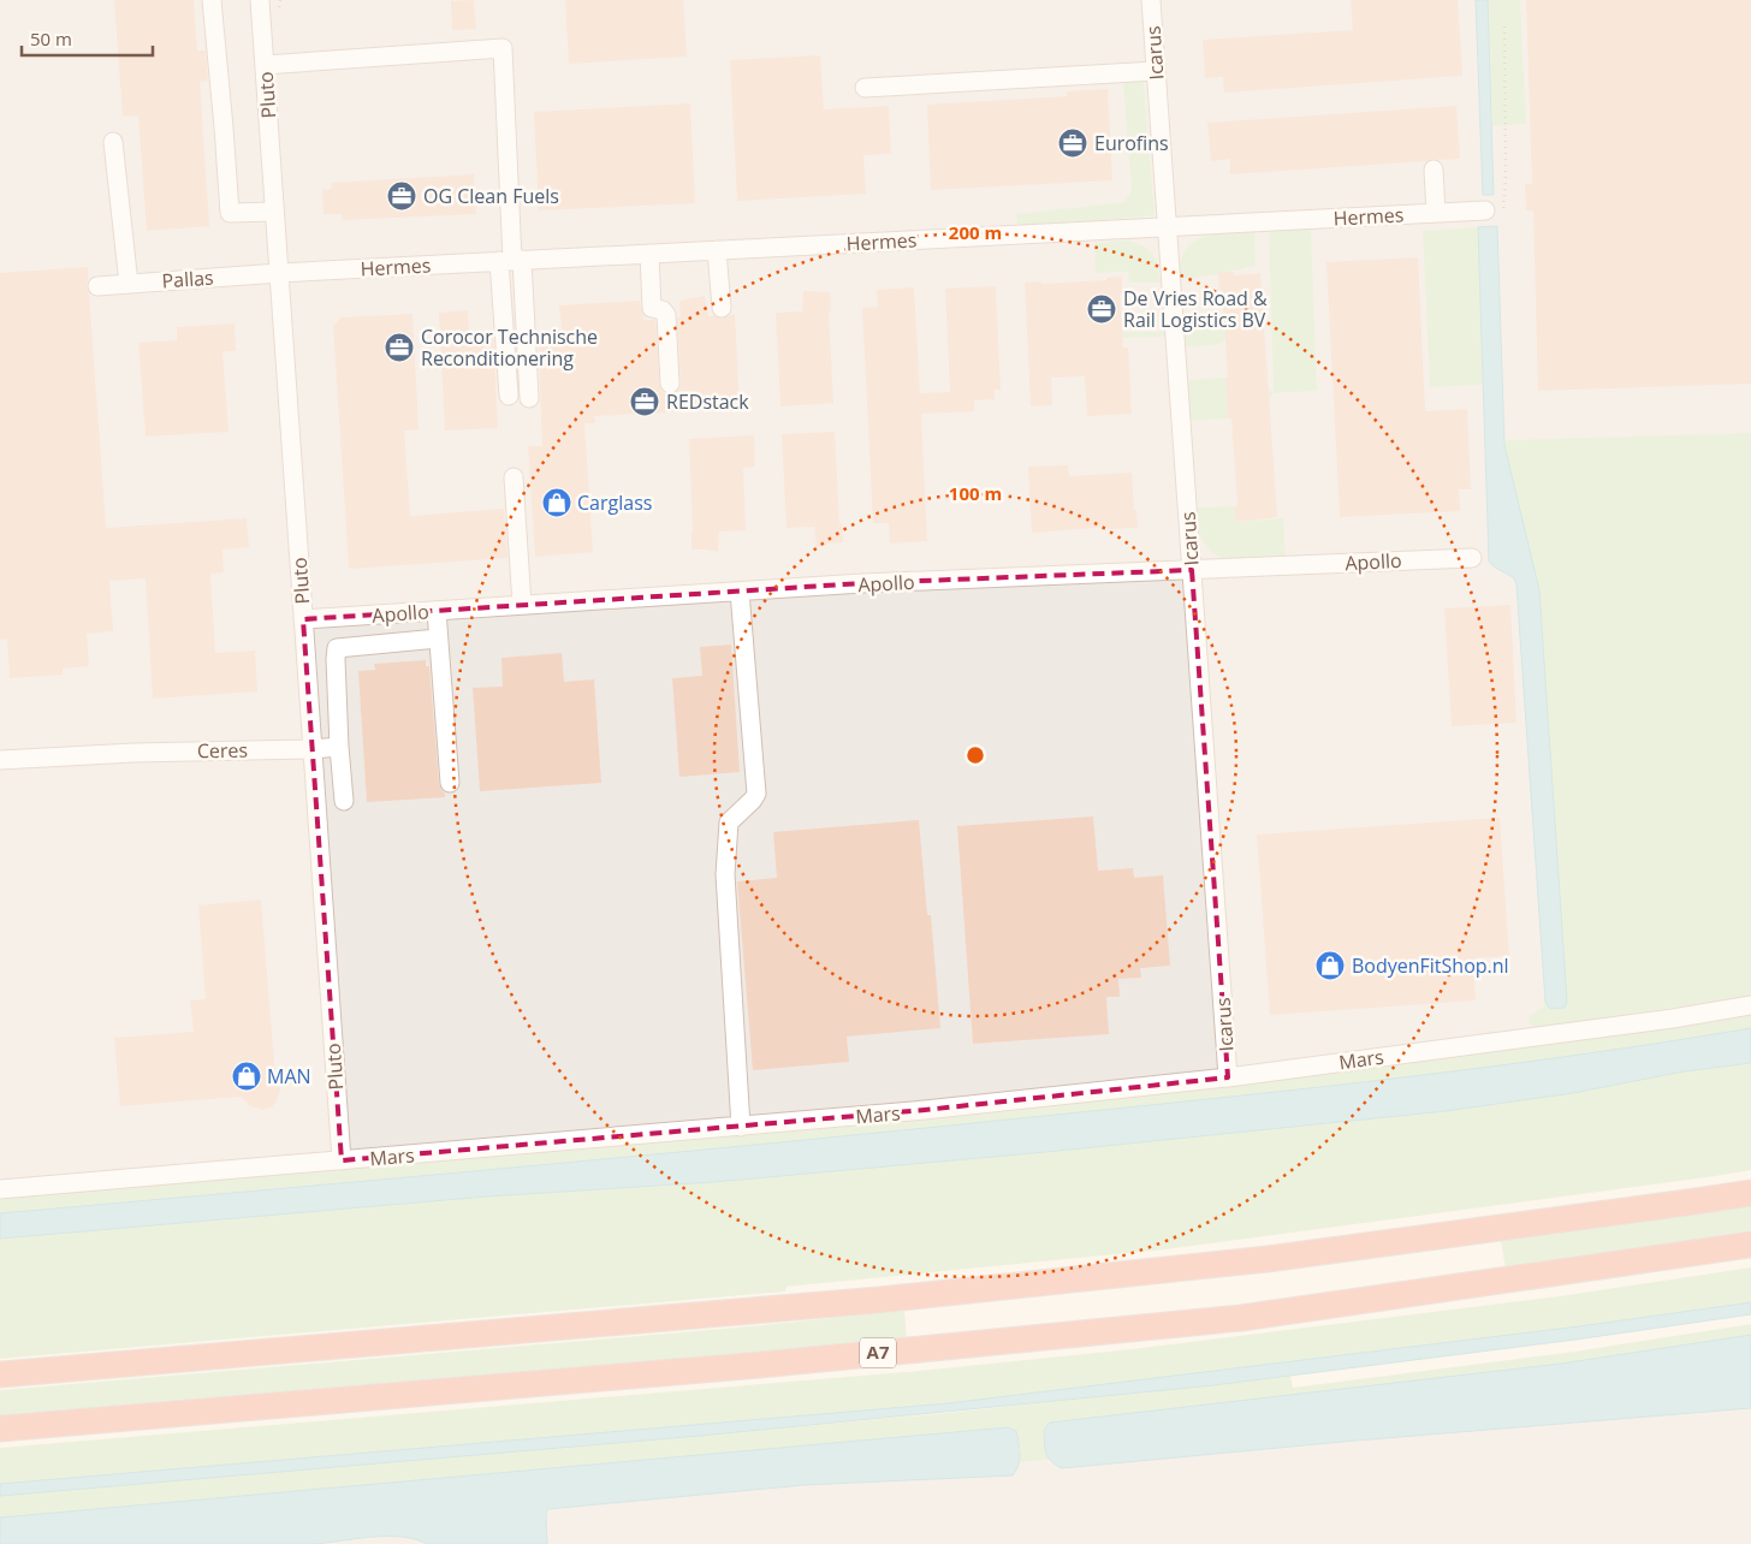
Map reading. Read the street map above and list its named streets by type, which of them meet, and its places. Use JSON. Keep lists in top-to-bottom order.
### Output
{
  "streets": {
    "highway": ["A7"],
    "street": [
      "Icarus",
      "Pluto",
      "Hermes",
      "Pallas",
      "Apollo",
      "Ceres",
      "Mars"
    ]
  },
  "crossings": [
    ["Icarus", "Hermes"],
    ["Icarus", "Apollo"],
    ["Icarus", "Mars"],
    ["Pluto", "Hermes"],
    ["Pluto", "Pallas"],
    ["Pluto", "Apollo"],
    ["Pluto", "Ceres"],
    ["Pluto", "Mars"],
    ["Hermes", "Pallas"]
  ],
  "places": {
    "office": [
      "Eurofins",
      "OG Clean Fuels",
      "De Vries Road & Rail Logistics BV",
      "Corocor Technische Reconditionering",
      "REDstack"
    ],
    "shop": ["Carglass", "BodyenFitShop.nl", "MAN"]
  },
  "scale_bar": "50 m",
  "rings": ["200 m", "100 m"]
}
